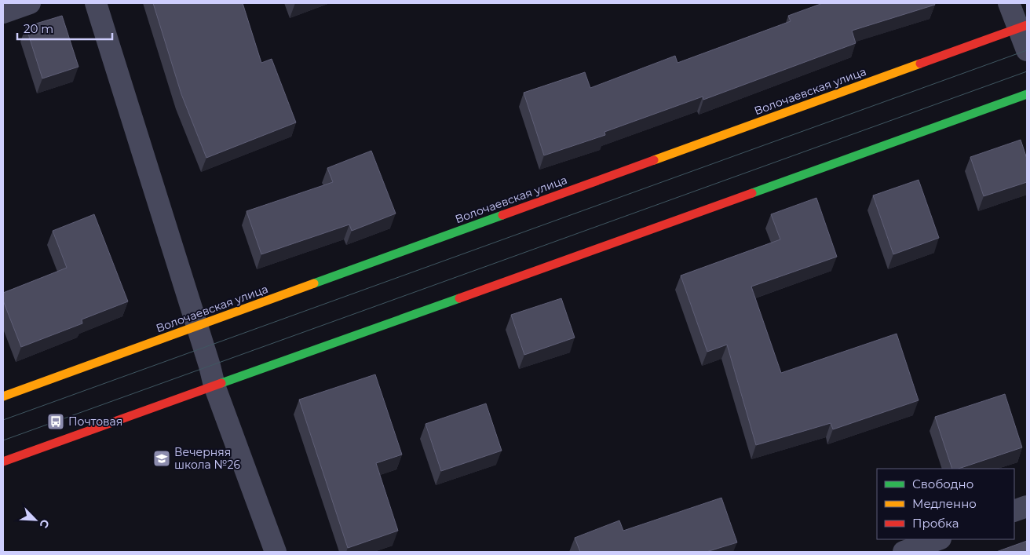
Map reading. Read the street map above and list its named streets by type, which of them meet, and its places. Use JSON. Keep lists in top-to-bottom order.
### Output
{
  "streets": {
    "main road": ["Волочаевская улица"]
  },
  "places": {
    "bus stop": ["Почтовая"],
    "school or university": ["Вечерняя школа №26"]
  },
  "legend": ["Свободно", "Медленно", "Пробка"],
  "scale_bar": "20 m",
  "north": "bottom right"
}
